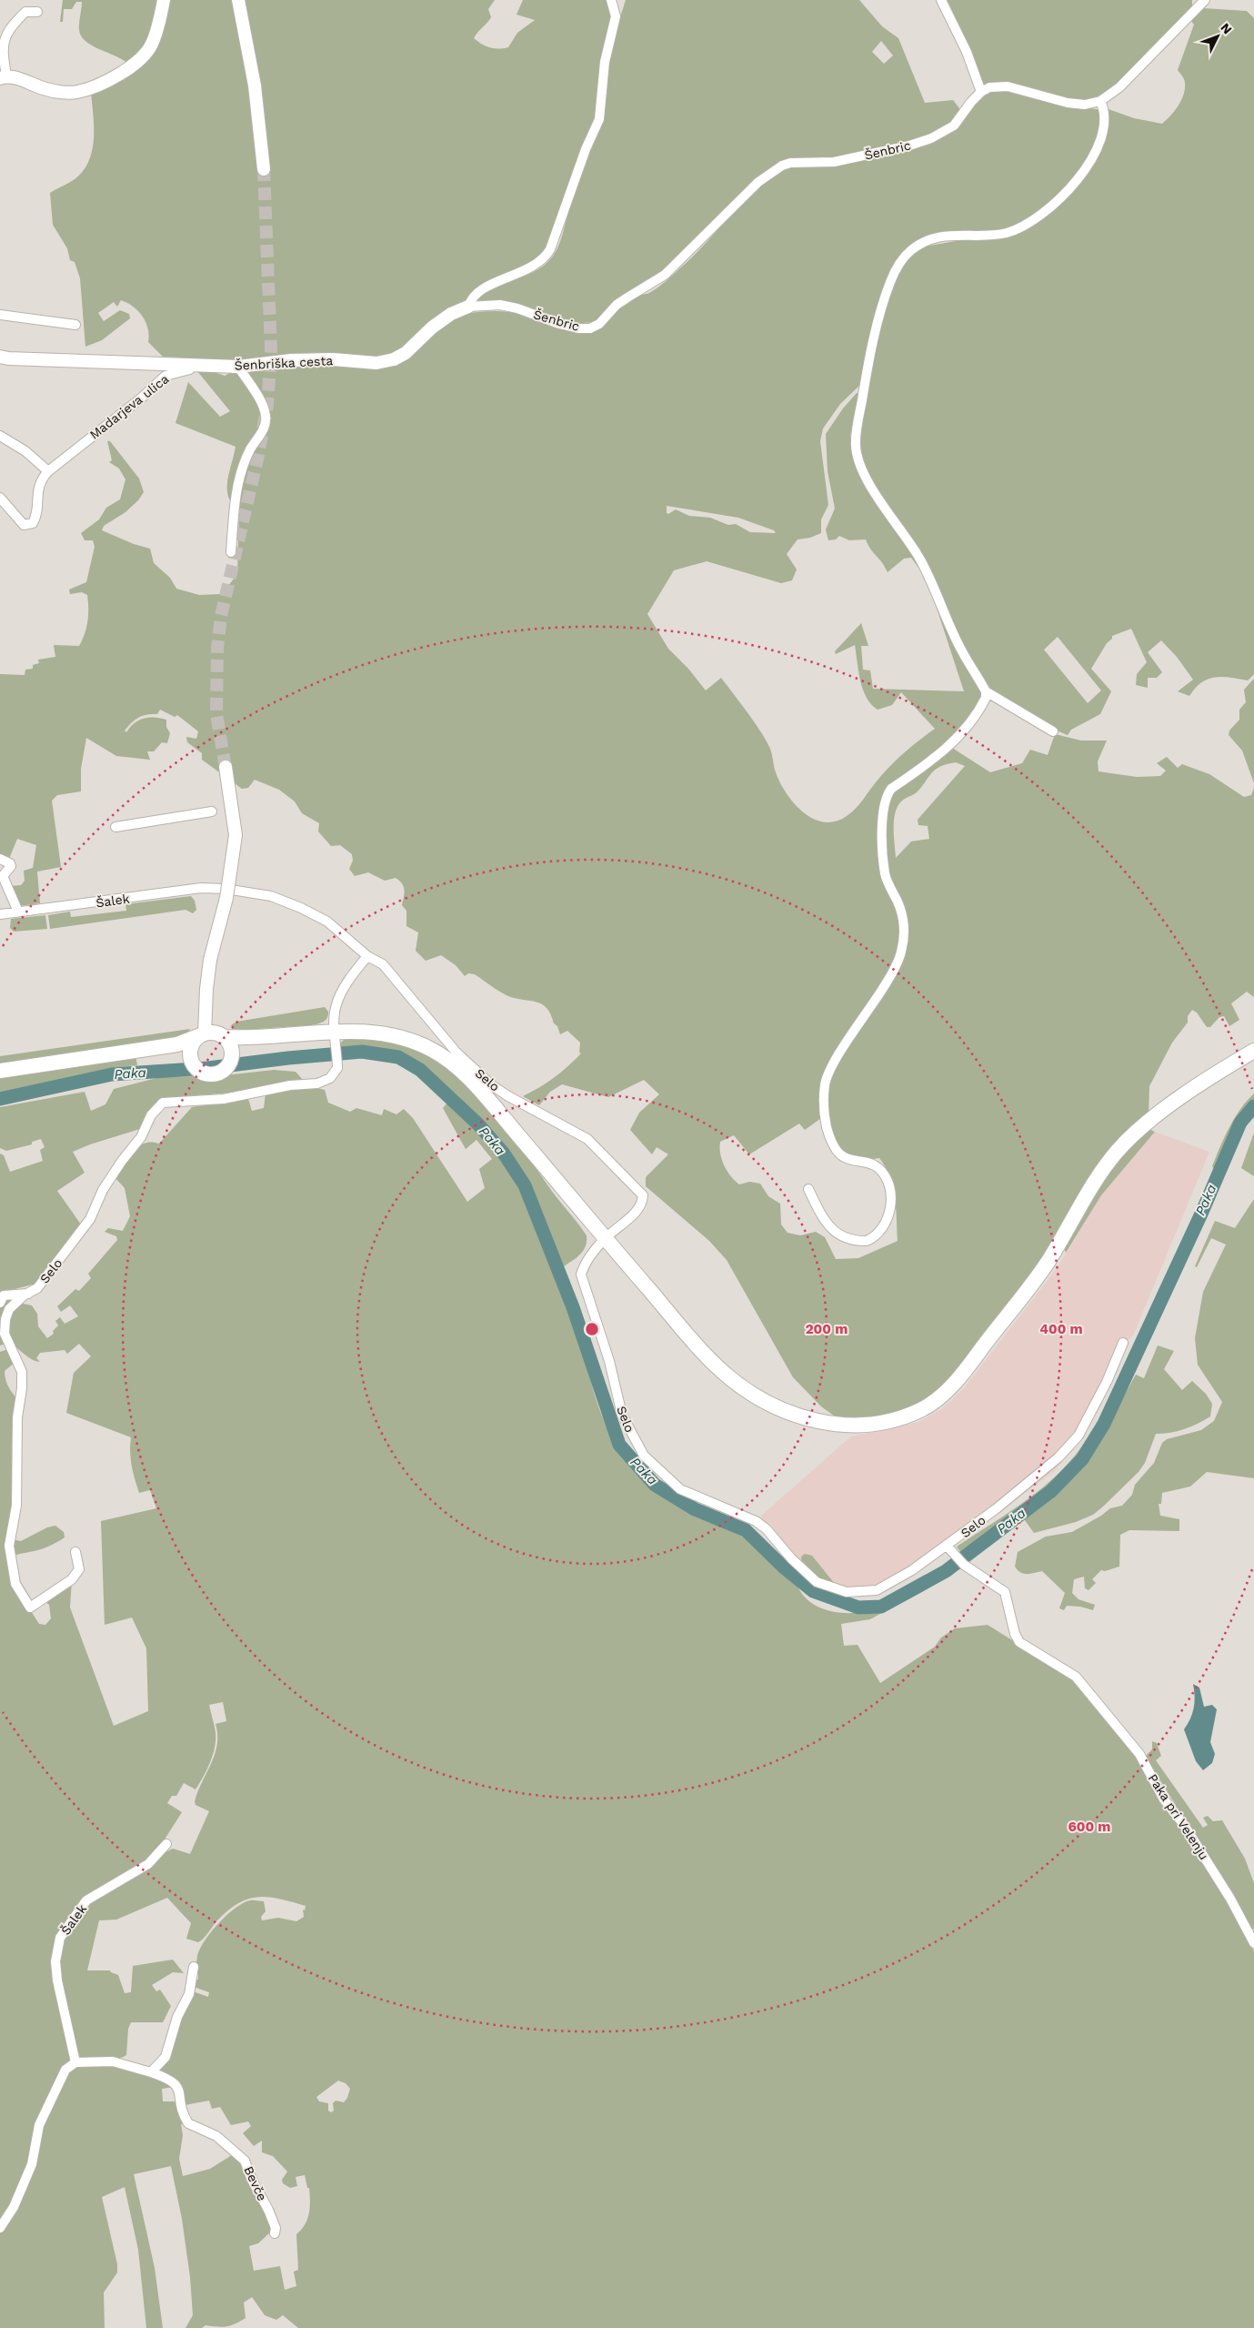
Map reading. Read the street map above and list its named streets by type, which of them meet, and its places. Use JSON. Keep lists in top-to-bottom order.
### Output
{
  "streets": {
    "street": [
      "Šenbric",
      "Šenbriška cesta",
      "Madarjeva ulica",
      "Šalek",
      "Selo",
      "Paka pri Velenju",
      "Bevče"
    ]
  },
  "crossings": [
    ["Šenbric", "Šenbriška cesta"],
    ["Šenbriška cesta", "Madarjeva ulica"],
    ["Šalek", "Selo"],
    ["Selo", "Paka pri Velenju"]
  ],
  "water": ["Paka"],
  "north": "top right",
  "rings": ["200 m", "400 m", "600 m"]
}
